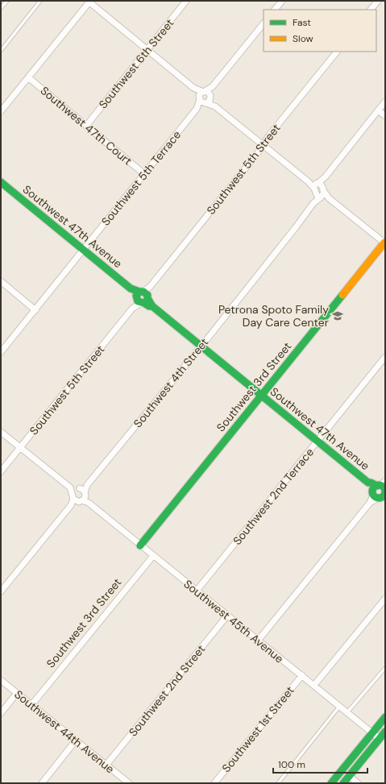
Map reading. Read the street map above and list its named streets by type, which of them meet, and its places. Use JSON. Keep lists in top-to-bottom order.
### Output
{
  "streets": {
    "street": [
      "Southwest 6th Street",
      "Southwest 47th Court",
      "Southwest 5th Street",
      "Southwest 5th Terrace",
      "Southwest 47th Avenue",
      "Southwest 4th Street",
      "Southwest 3rd Street",
      "Southwest 2nd Terrace",
      "Southwest 45th Avenue",
      "Southwest 2nd Street",
      "Southwest 1st Street",
      "Southwest 44th Avenue"
    ]
  },
  "crossings": [
    ["Southwest 6th Street", "Southwest 47th Court"],
    ["Southwest 47th Court", "Southwest 5th Terrace"],
    ["Southwest 5th Street", "Southwest 47th Avenue"],
    ["Southwest 5th Street", "Southwest 45th Avenue"],
    ["Southwest 5th Terrace", "Southwest 47th Avenue"],
    ["Southwest 47th Avenue", "Southwest 4th Street"],
    ["Southwest 47th Avenue", "Southwest 3rd Street"],
    ["Southwest 47th Avenue", "Southwest 2nd Terrace"],
    ["Southwest 4th Street", "Southwest 45th Avenue"],
    ["Southwest 3rd Street", "Southwest 45th Avenue"],
    ["Southwest 3rd Street", "Southwest 44th Avenue"],
    ["Southwest 2nd Terrace", "Southwest 45th Avenue"],
    ["Southwest 45th Avenue", "Southwest 2nd Street"],
    ["Southwest 45th Avenue", "Southwest 1st Street"],
    ["Southwest 2nd Street", "Southwest 44th Avenue"]
  ],
  "places": {
    "school or university": ["Petrona Spoto Family Day Care Center"]
  },
  "legend": ["Fast", "Slow"],
  "scale_bar": "100 m"
}
